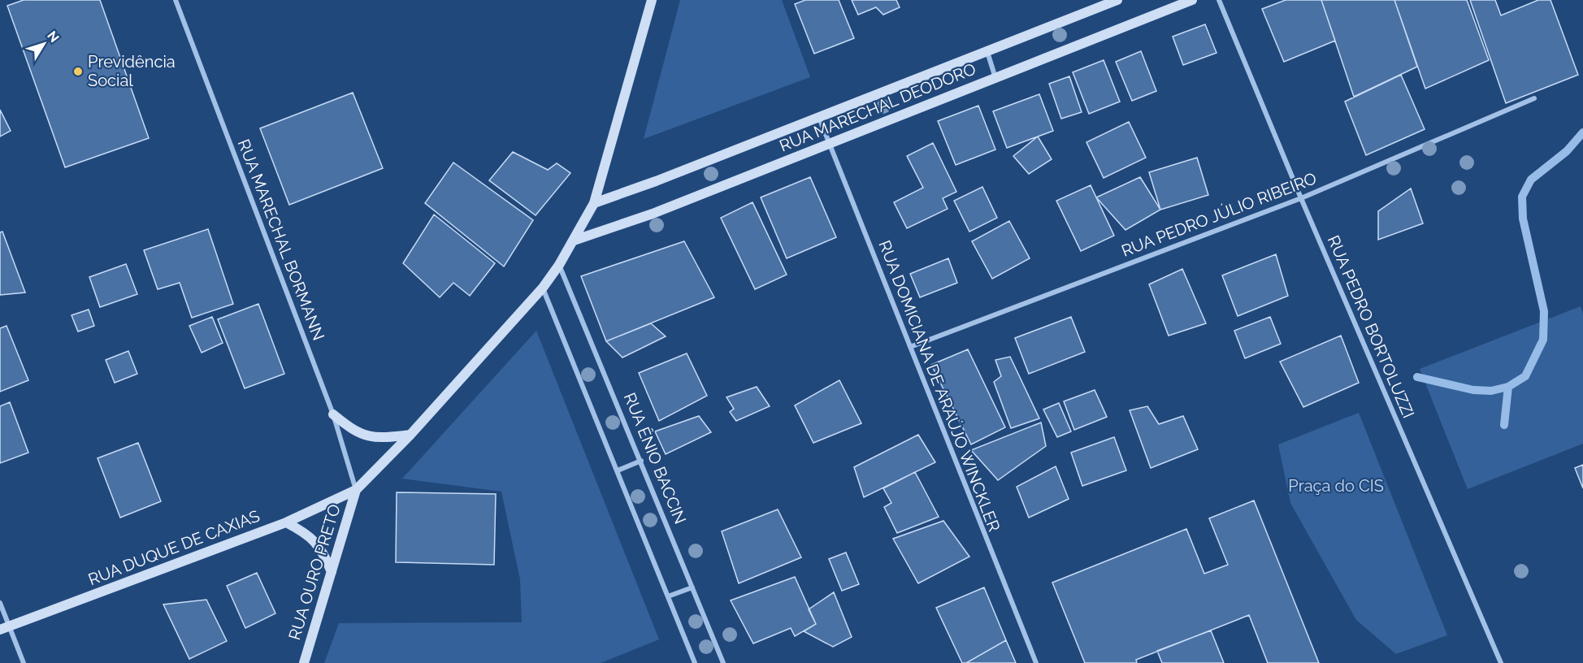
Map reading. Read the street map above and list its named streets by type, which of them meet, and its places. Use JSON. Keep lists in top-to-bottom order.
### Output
{
  "streets": {
    "street": [
      "RUA MARECHAL DEODORO",
      "RUA PEDRO JÚLIO RIBEIRO",
      "RUA MARECHAL BORMANN",
      "RUA PEDRO BORTOLUZZI",
      "RUA DOMICIANA DE ARAÚJO WINCKLER",
      "RUA ÊNIO BACCIN",
      "RUA DUQUE DE CAXIAS",
      "RUA OURO PRETO"
    ]
  },
  "crossings": [
    ["RUA MARECHAL DEODORO", "RUA DOMICIANA DE ARAÚJO WINCKLER"],
    ["RUA PEDRO JÚLIO RIBEIRO", "RUA PEDRO BORTOLUZZI"],
    ["RUA PEDRO JÚLIO RIBEIRO", "RUA DOMICIANA DE ARAÚJO WINCKLER"],
    ["RUA MARECHAL BORMANN", "RUA DUQUE DE CAXIAS"],
    ["RUA MARECHAL BORMANN", "RUA OURO PRETO"],
    ["RUA DUQUE DE CAXIAS", "RUA OURO PRETO"]
  ],
  "parks": ["Praça do CIS"],
  "places": ["Previdência Social"],
  "north": "top right"
}
